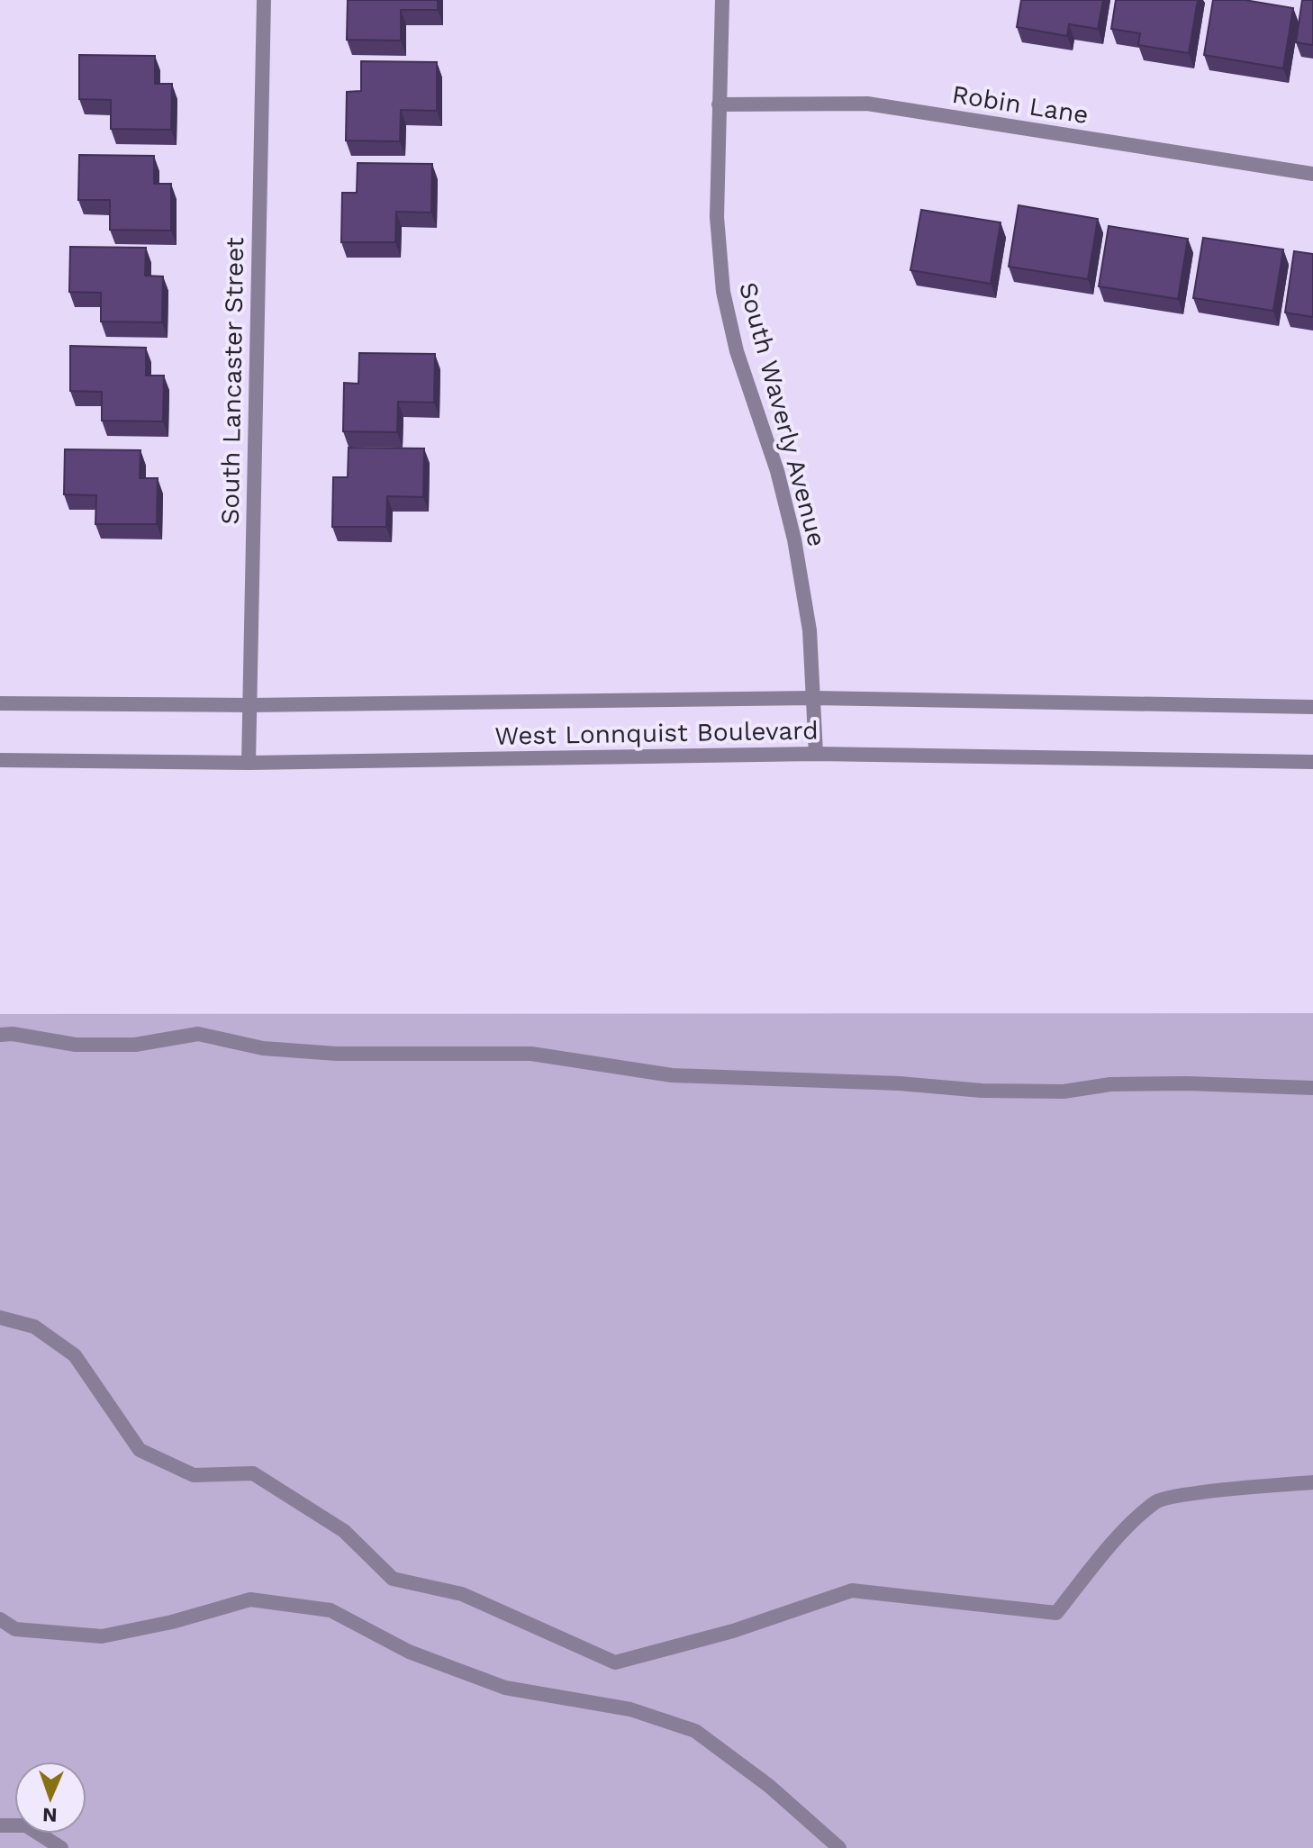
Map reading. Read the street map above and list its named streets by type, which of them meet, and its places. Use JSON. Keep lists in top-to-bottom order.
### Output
{
  "streets": {
    "street": [
      "Robin Lane",
      "South Lancaster Street",
      "South Waverly Avenue",
      "West Lonnquist Boulevard"
    ]
  },
  "crossings": [
    ["Robin Lane", "South Waverly Avenue"],
    ["South Lancaster Street", "West Lonnquist Boulevard"],
    ["South Waverly Avenue", "West Lonnquist Boulevard"]
  ],
  "north": "bottom"
}
